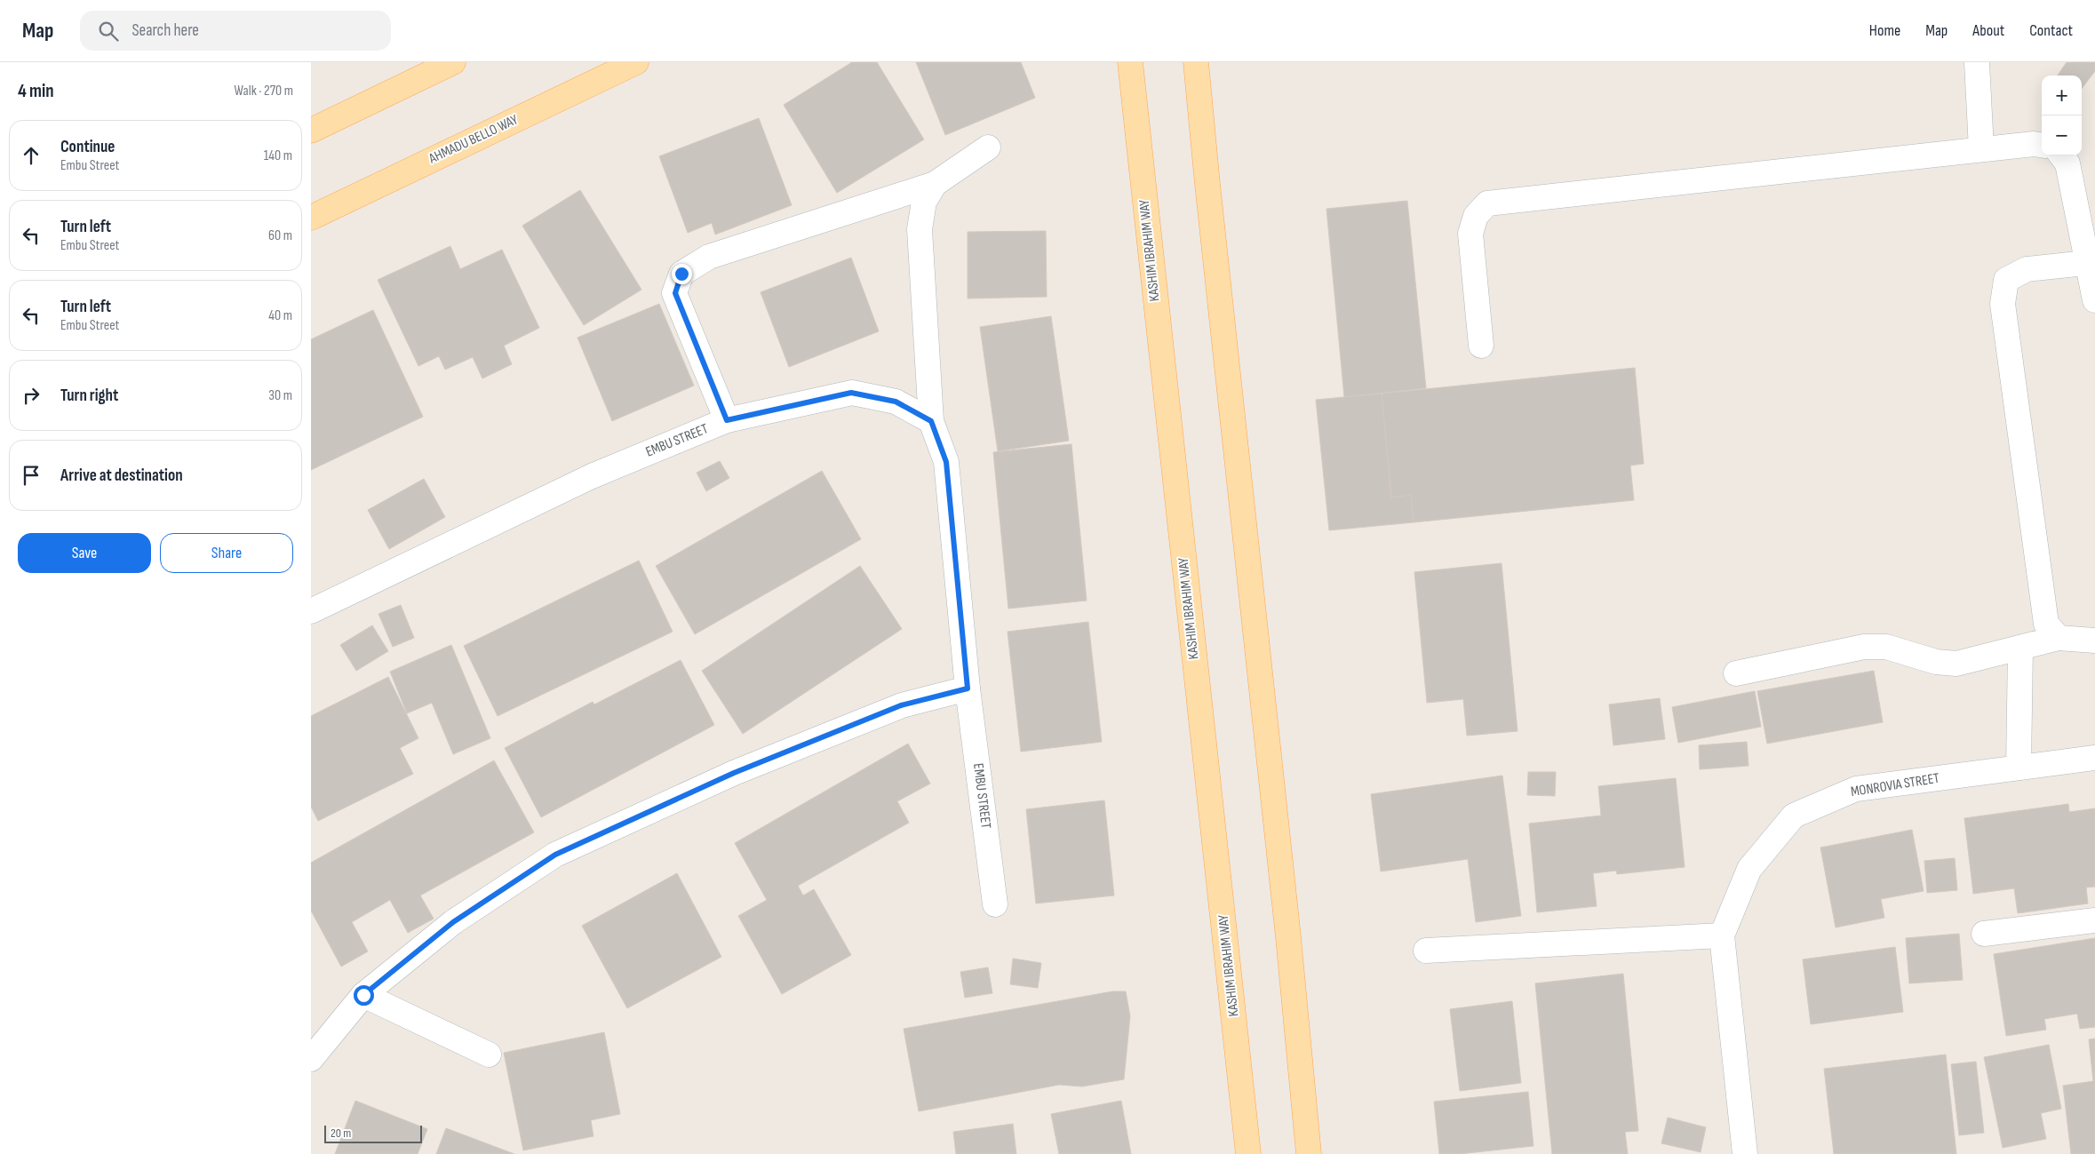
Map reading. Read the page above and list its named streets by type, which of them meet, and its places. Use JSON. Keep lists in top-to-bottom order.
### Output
{
  "streets": {
    "main road": ["AHMADU BELLO WAY", "KASHIM IBRAHIM WAY"],
    "street": ["EMBU STREET", "MONROVIA STREET"]
  },
  "scale_bar": "20 m",
  "page": {
    "header": "Map",
    "search": "Search here",
    "nav": [
      "Home",
      "Map",
      "About",
      "Contact"
    ],
    "heading": ["4 min", "Walk · 270 m"],
    "map_buttons": ["+", "−"],
    "list": [
      ["Continue", "Embu Street", "140 m"],
      ["Turn left", "Embu Street", "60 m"],
      ["Turn left", "Embu Street", "40 m"],
      ["Turn right", "30 m"],
      "Arrive at destination"
    ],
    "buttons": ["Save", "Share"],
    "scale": "20 m"
  }
}
